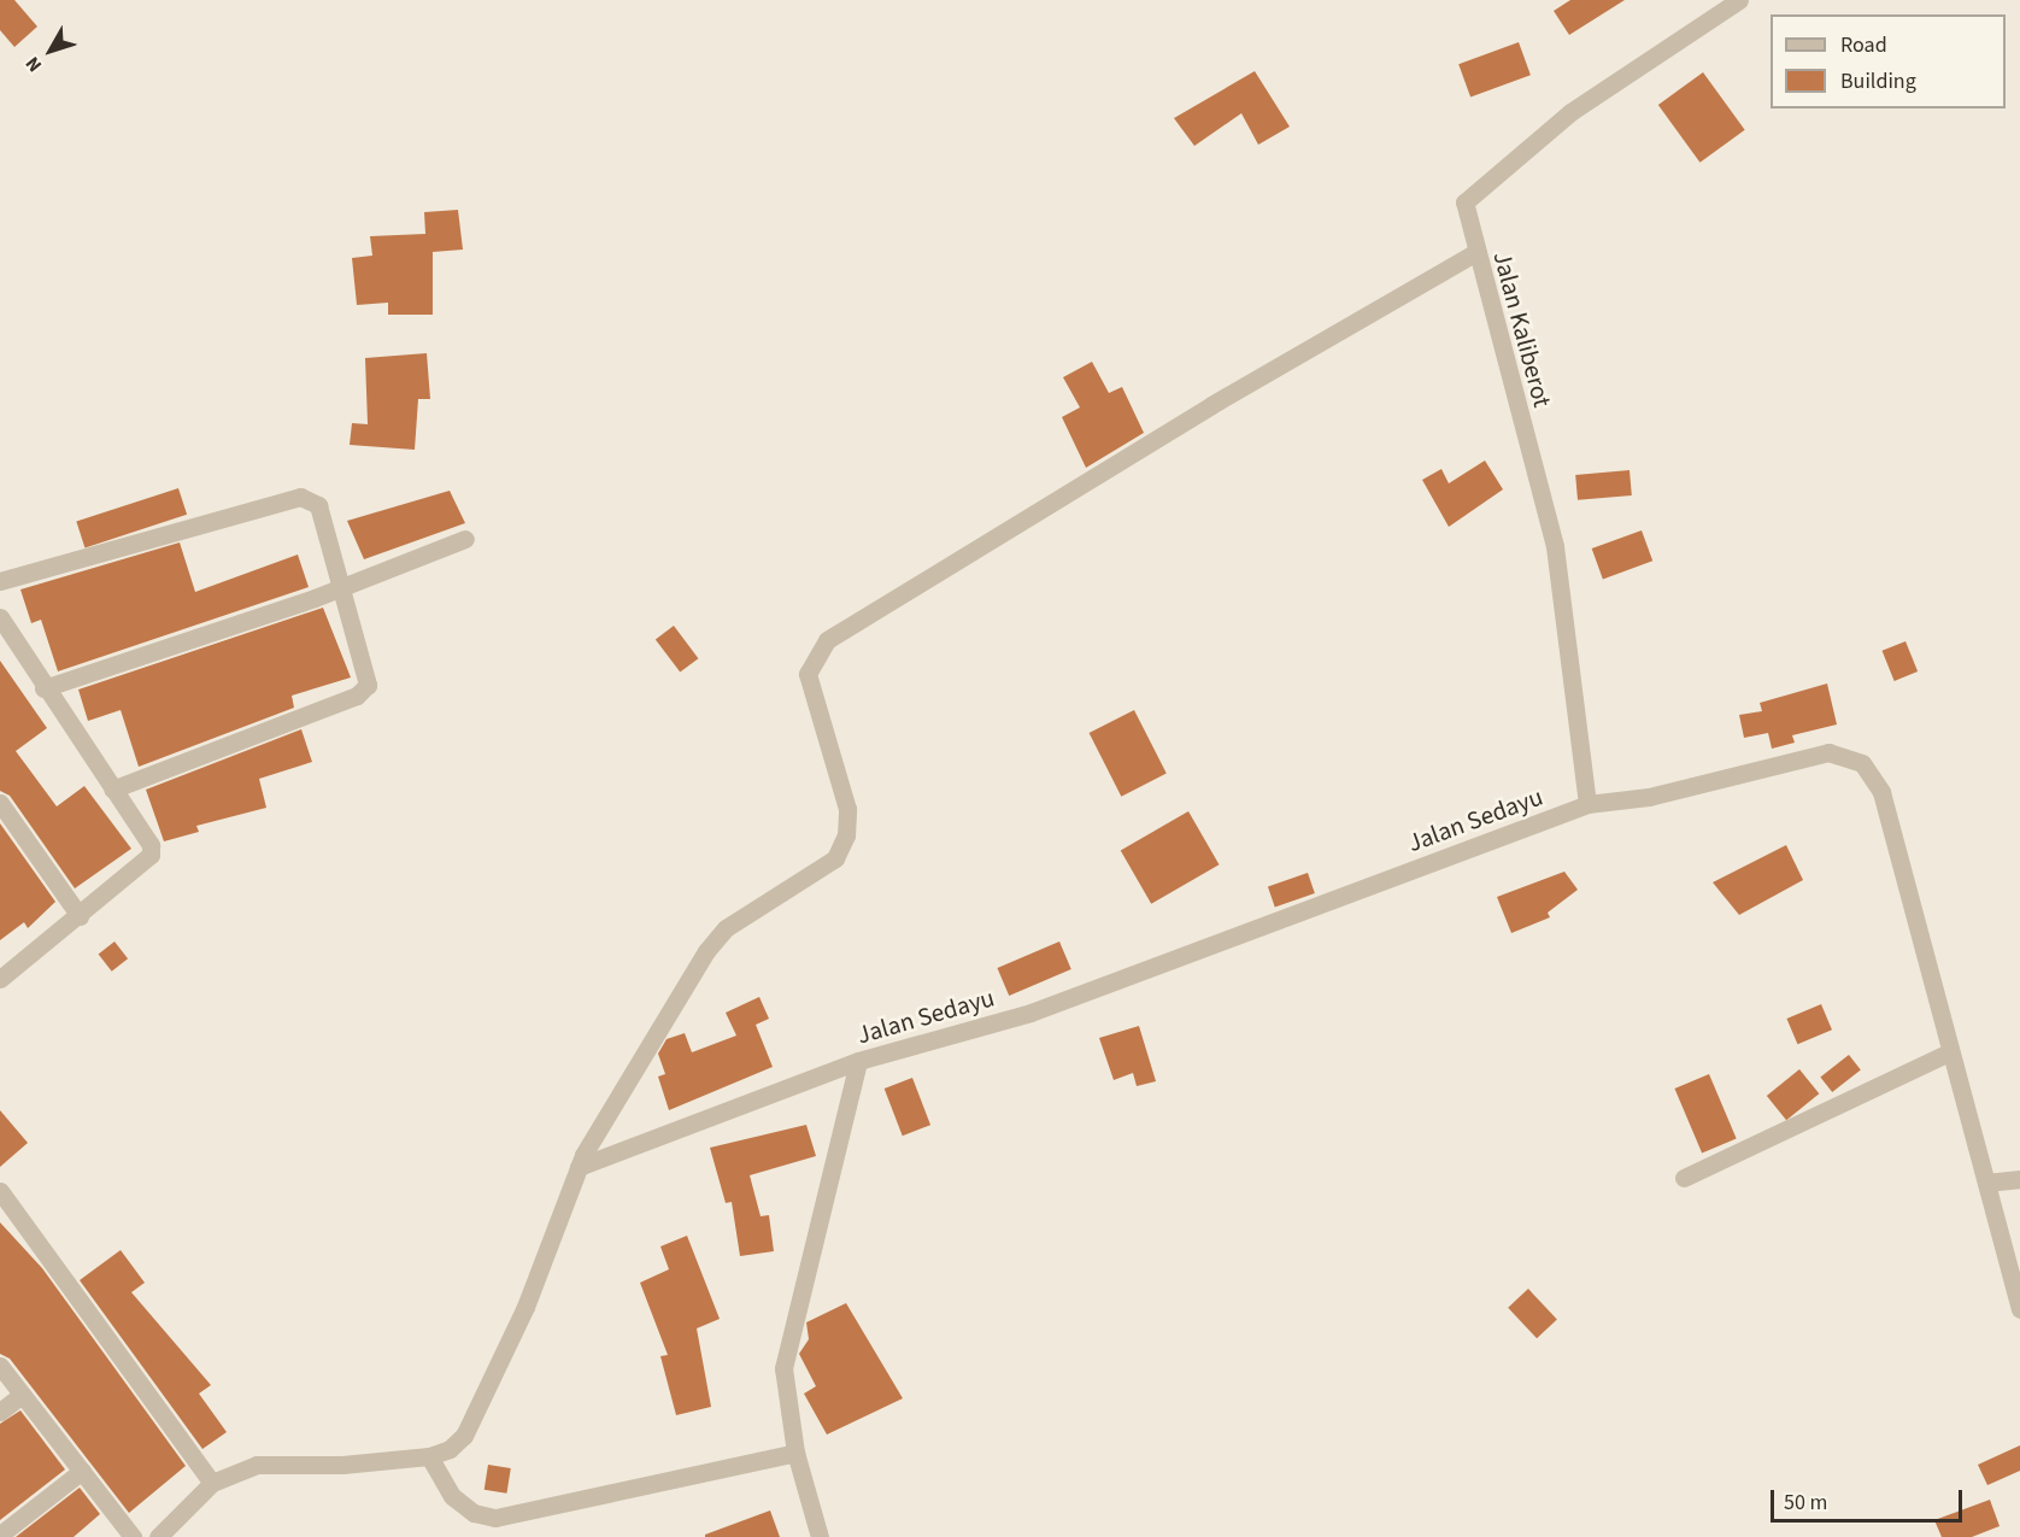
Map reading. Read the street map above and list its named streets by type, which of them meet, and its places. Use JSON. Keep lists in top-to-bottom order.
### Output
{
  "streets": {
    "street": ["Jalan Kaliberot", "Jalan Sedayu"]
  },
  "crossings": [
    ["Jalan Kaliberot", "Jalan Sedayu"]
  ],
  "legend": ["Road", "Building"],
  "scale_bar": "50 m",
  "north": "bottom left"
}
